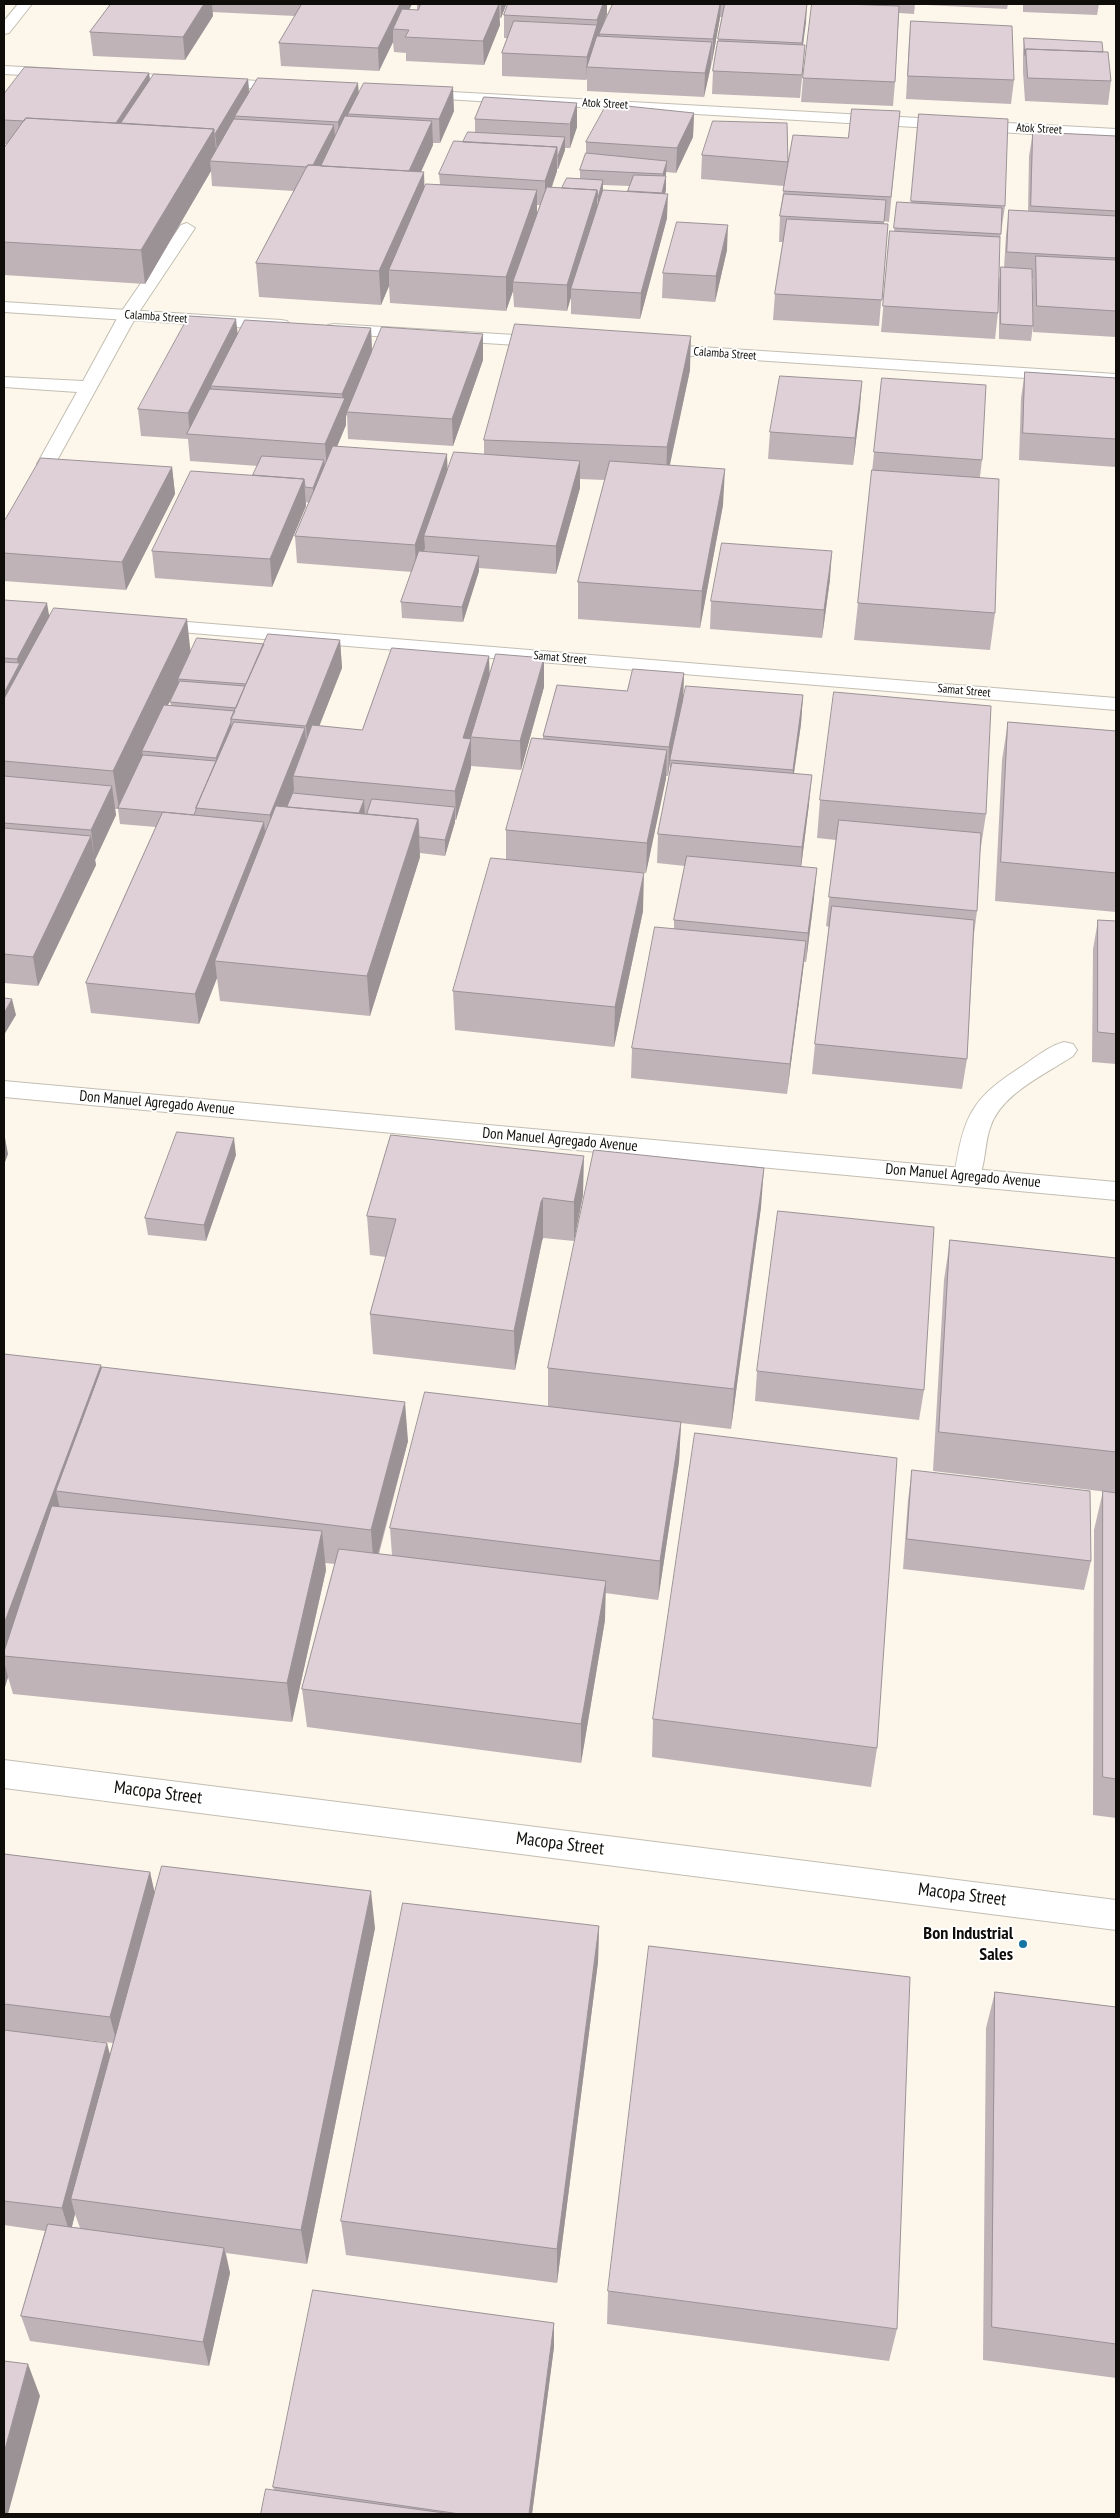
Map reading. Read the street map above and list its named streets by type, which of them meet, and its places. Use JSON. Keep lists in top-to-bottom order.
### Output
{
  "streets": {
    "street": [
      "Atok Street",
      "Calamba Street",
      "Samat Street",
      "Don Manuel Agregado Avenue",
      "Macopa Street"
    ]
  },
  "places": ["Bon Industrial Sales"]
}
